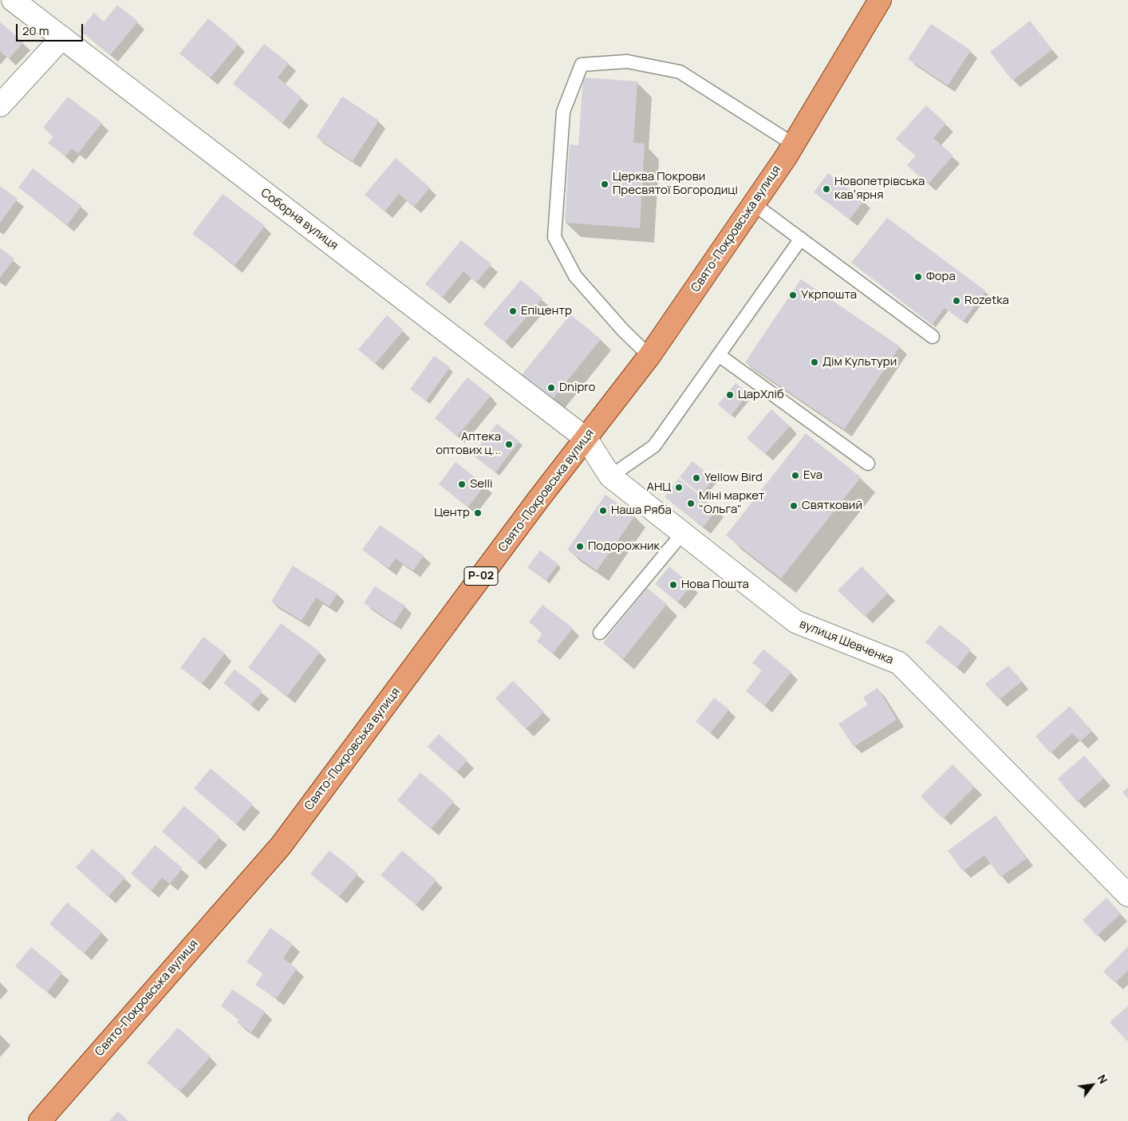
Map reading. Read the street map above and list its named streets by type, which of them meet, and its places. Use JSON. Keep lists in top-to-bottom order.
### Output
{
  "streets": {
    "main road": ["Свято-Покровська вулиця", "Р-02"],
    "street": ["Соборна вулиця", "вулиця Шевченка"]
  },
  "crossings": [
    ["Соборна вулиця", "Свято-Покровська вулиця"],
    ["Соборна вулиця", "вулиця Шевченка"],
    ["Свято-Покровська вулиця", "вулиця Шевченка"]
  ],
  "places": [
    "Церква Покрови Пресвятої Богородиці",
    "Новопетрівська кавʼярня",
    "Фора",
    "Укрпошта",
    "Rozetka",
    "Епіцентр",
    "Дім Культури",
    "Dnipro",
    "ЦарХліб",
    "Аптека оптових ц...",
    "Eva",
    "Yellow Bird",
    "Selli",
    "АНЦ",
    "Міні маркет \"Ольга\"",
    "Святковий",
    "Наша Ряба",
    "Центр",
    "Подорожник",
    "Нова Пошта"
  ],
  "scale_bar": "20 m",
  "north": "top right"
}
